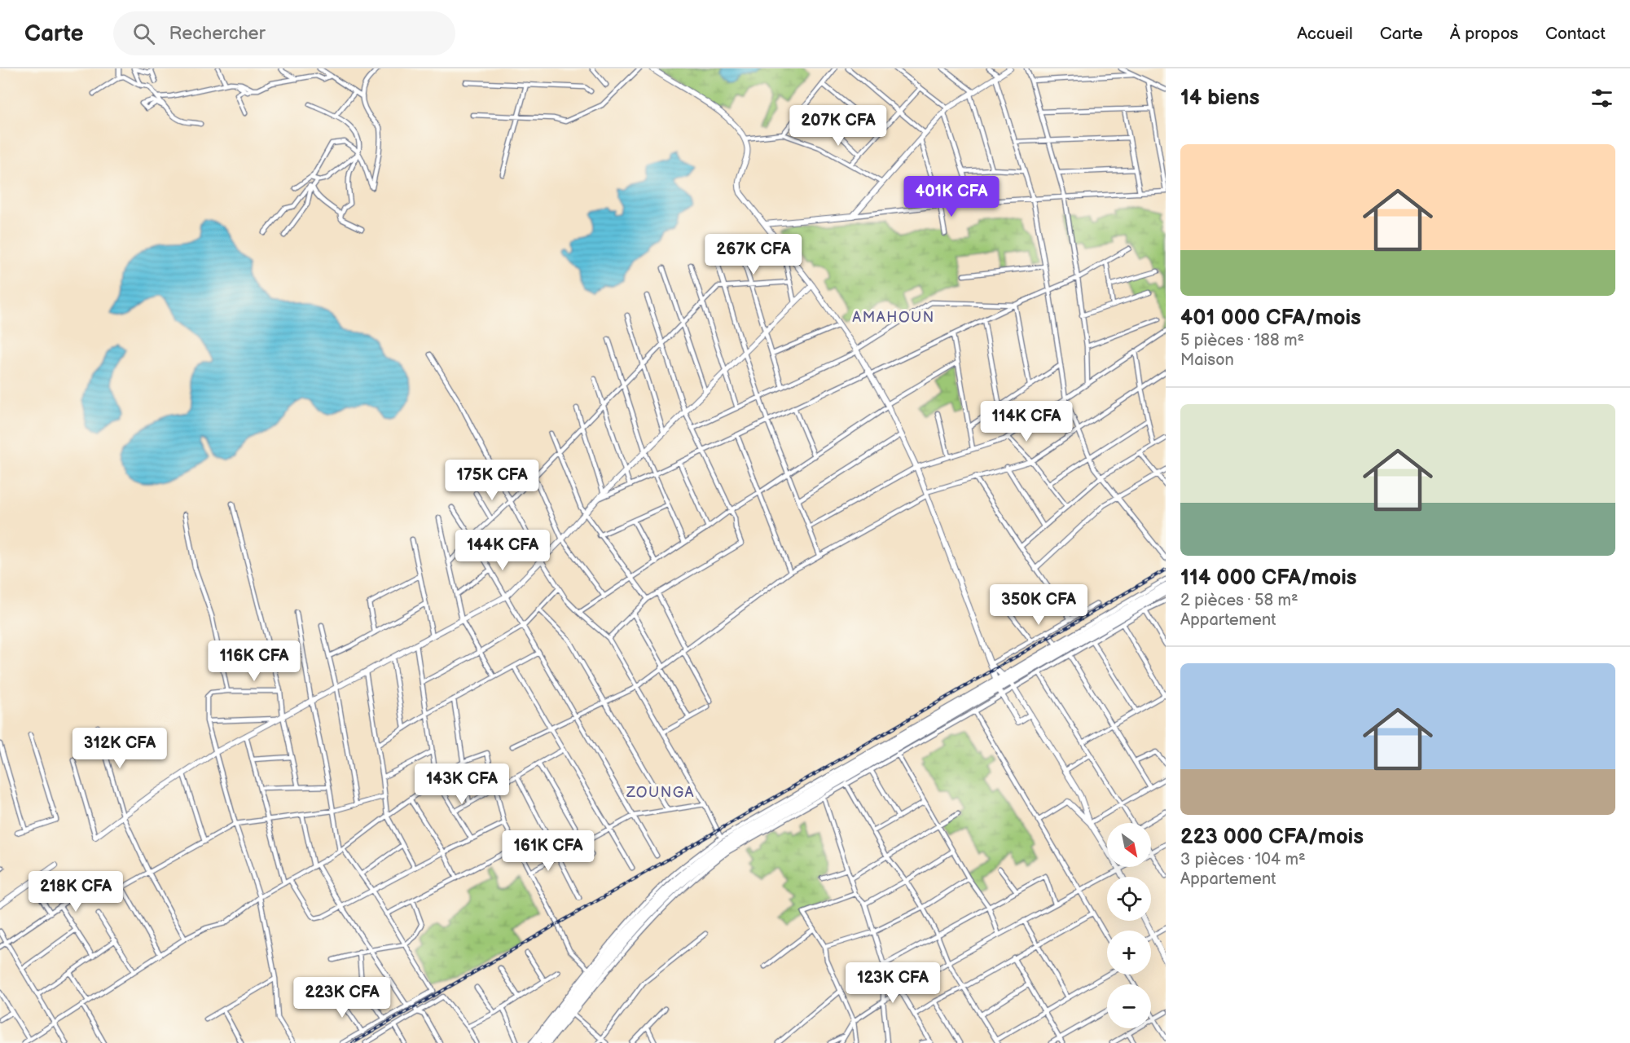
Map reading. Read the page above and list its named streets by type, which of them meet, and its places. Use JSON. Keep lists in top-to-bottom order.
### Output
{
  "districts": ["AMAHOUN", "ZOUNGA"],
  "north": "bottom right",
  "page": {
    "header": "Carte",
    "search": "Rechercher",
    "nav": [
      "Accueil",
      "Carte",
      "À propos",
      "Contact"
    ],
    "heading": "14 biens",
    "price": [
      "207K CFA",
      "401K CFA",
      "267K CFA",
      "114K CFA",
      "175K CFA",
      "144K CFA",
      "350K CFA",
      "116K CFA",
      "312K CFA",
      "143K CFA",
      "161K CFA",
      "218K CFA",
      "123K CFA",
      "223K CFA"
    ],
    "list": [
      {
        "name": "401 000 CFA/mois",
        "note": "5 pièces · 188 m² · Maison"
      },
      {
        "name": "114 000 CFA/mois",
        "note": "2 pièces · 58 m² · Appartement"
      },
      {
        "name": "223 000 CFA/mois",
        "note": "3 pièces · 104 m² · Appartement"
      }
    ],
    "map_buttons": ["+", "−"]
  }
}
